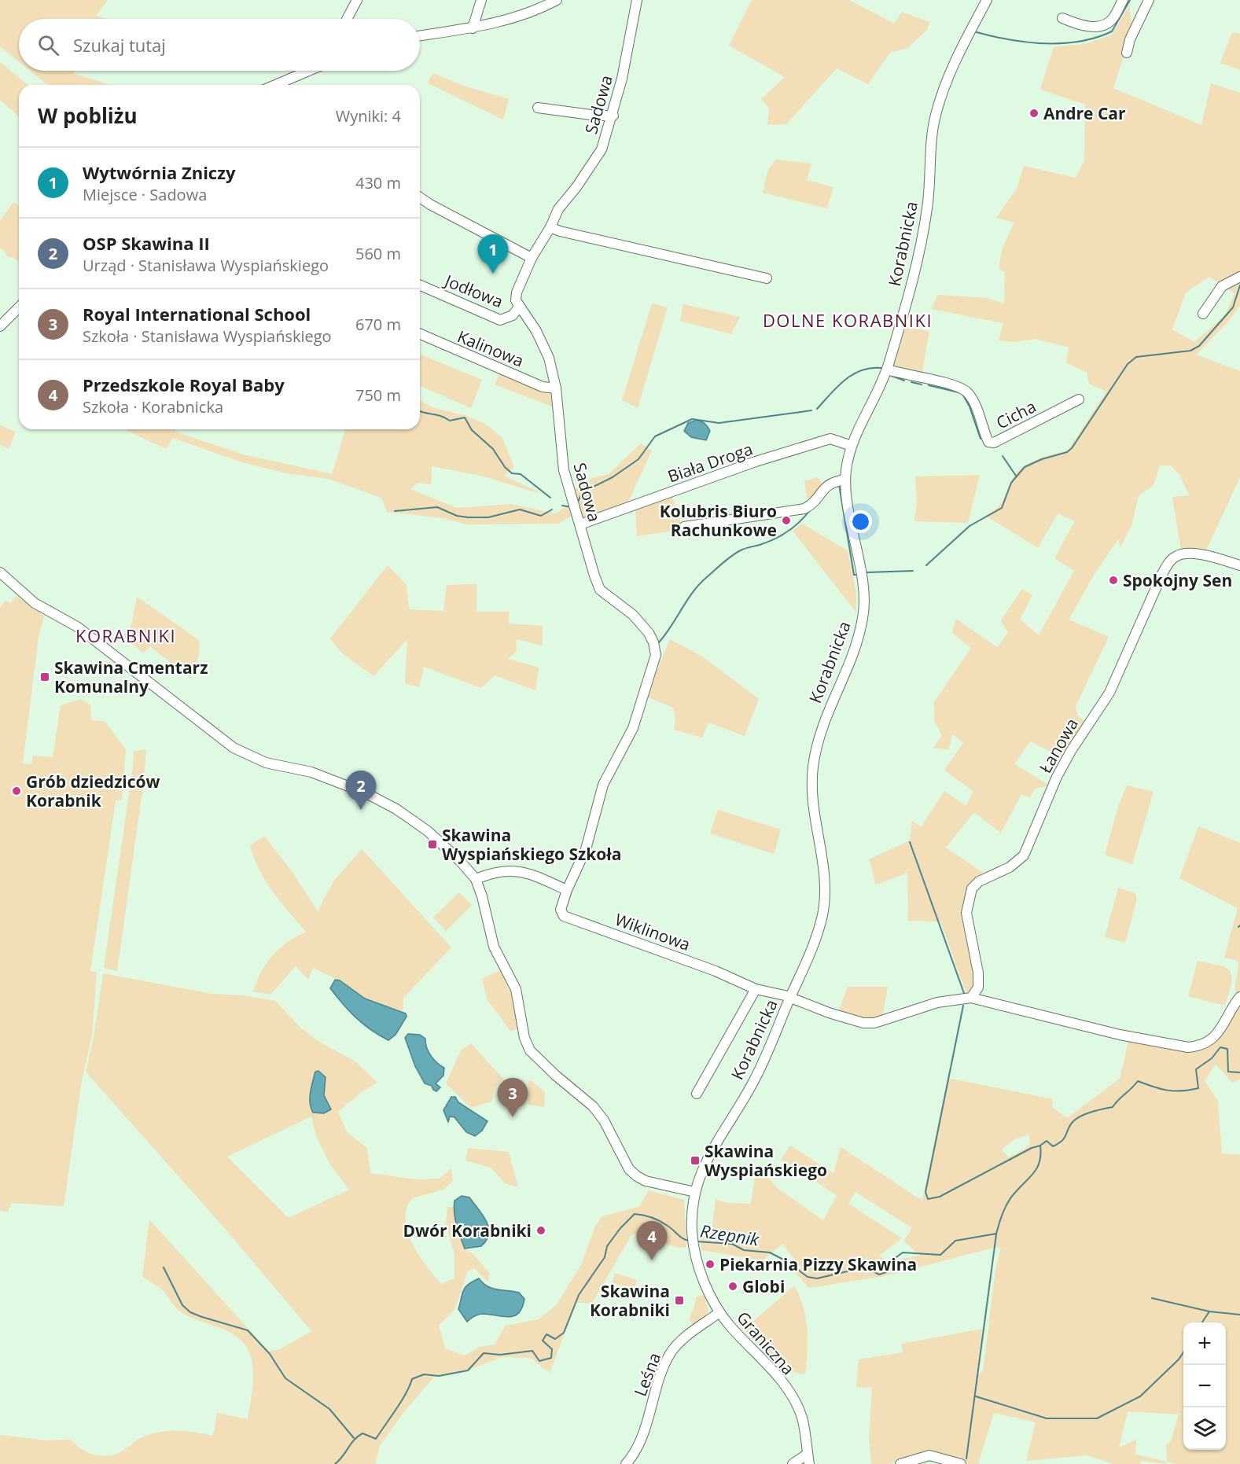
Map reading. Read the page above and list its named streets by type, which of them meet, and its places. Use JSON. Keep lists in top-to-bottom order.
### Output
{
  "streets": {
    "street": [
      "Sadowa",
      "Korabnicka",
      "Jodłowa",
      "Kalinowa",
      "Cicha",
      "Biała Droga",
      "Łanowa",
      "Wiklinowa",
      "Graniczna",
      "Leśna"
    ]
  },
  "crossings": [
    ["Sadowa", "Jodłowa"],
    ["Sadowa", "Kalinowa"],
    ["Sadowa", "Biała Droga"],
    ["Sadowa", "Wiklinowa"],
    ["Korabnicka", "Cicha"],
    ["Korabnicka", "Biała Droga"],
    ["Korabnicka", "Wiklinowa"],
    ["Korabnicka", "Graniczna"],
    ["Graniczna", "Leśna"]
  ],
  "districts": ["DOLNE KORABNIKI", "KORABNIKI"],
  "water": ["Rzepnik"],
  "places": {
    "other": [
      "Andre Car",
      "Kolubris Biuro Rachunkowe",
      "Spokojny Sen",
      "Grób dziedziców Korabnik",
      "Dwór Korabniki",
      "Piekarnia Pizzy Skawina",
      "Globi"
    ],
    "transit": [
      "Skawina Cmentarz Komunalny",
      "Skawina Wyspiańskiego Szkoła",
      "Skawina Wyspiańskiego",
      "Skawina Korabniki"
    ]
  },
  "page": {
    "search": "Szukaj tutaj",
    "heading": ["W pobliżu", "Wyniki: 4"],
    "list": [
      {
        "mark": "1",
        "name": "Wytwórnia Zniczy",
        "note": "Miejsce · Sadowa",
        "value": "430 m"
      },
      {
        "mark": "2",
        "name": "OSP Skawina II",
        "note": "Urząd · Stanisława Wyspiańskiego",
        "value": "560 m"
      },
      {
        "mark": "3",
        "name": "Royal International School",
        "note": "Szkoła · Stanisława Wyspiańskiego",
        "value": "670 m"
      },
      {
        "mark": "4",
        "name": "Przedszkole Royal Baby",
        "note": "Szkoła · Korabnicka",
        "value": "750 m"
      }
    ],
    "pins": [
      "1",
      "2",
      "3",
      "4"
    ],
    "map_buttons": ["+", "−"]
  }
}
